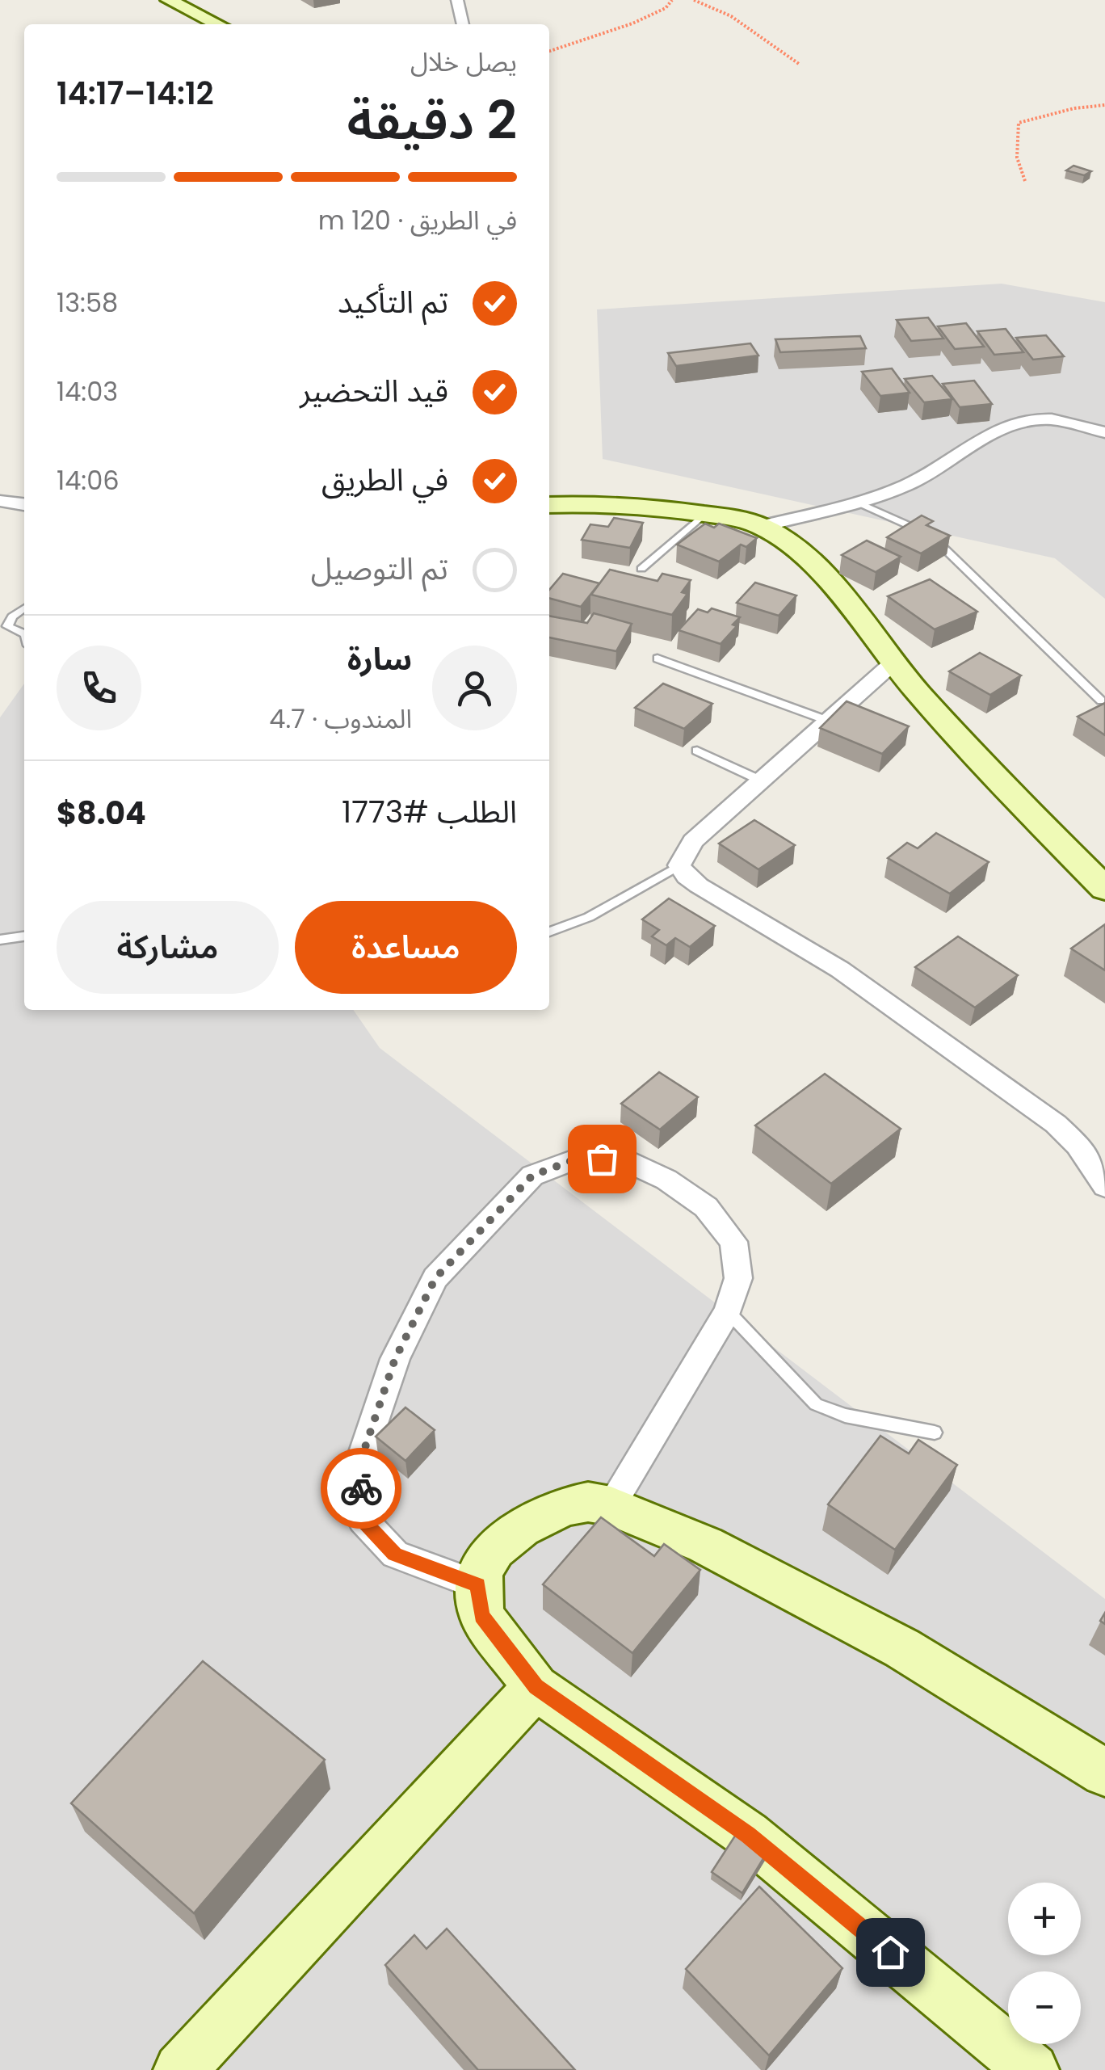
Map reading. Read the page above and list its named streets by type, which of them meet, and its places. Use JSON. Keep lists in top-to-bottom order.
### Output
{
  "page": {
    "heading": ["2 دقيقة", "يصل خلال", "14:12–14:17"],
    "panel": [
      "سارة",
      "المندوب · 4.7",
      "الطلب #1773",
      "$8.04"
    ],
    "bar": "في الطريق · 120 m",
    "list": [
      ["تم التأكيد", "13:58"],
      ["قيد التحضير", "14:03"],
      ["في الطريق", "14:06"],
      "تم التوصيل"
    ],
    "buttons": ["مساعدة", "مشاركة"],
    "map_buttons": ["+", "−"]
  }
}
